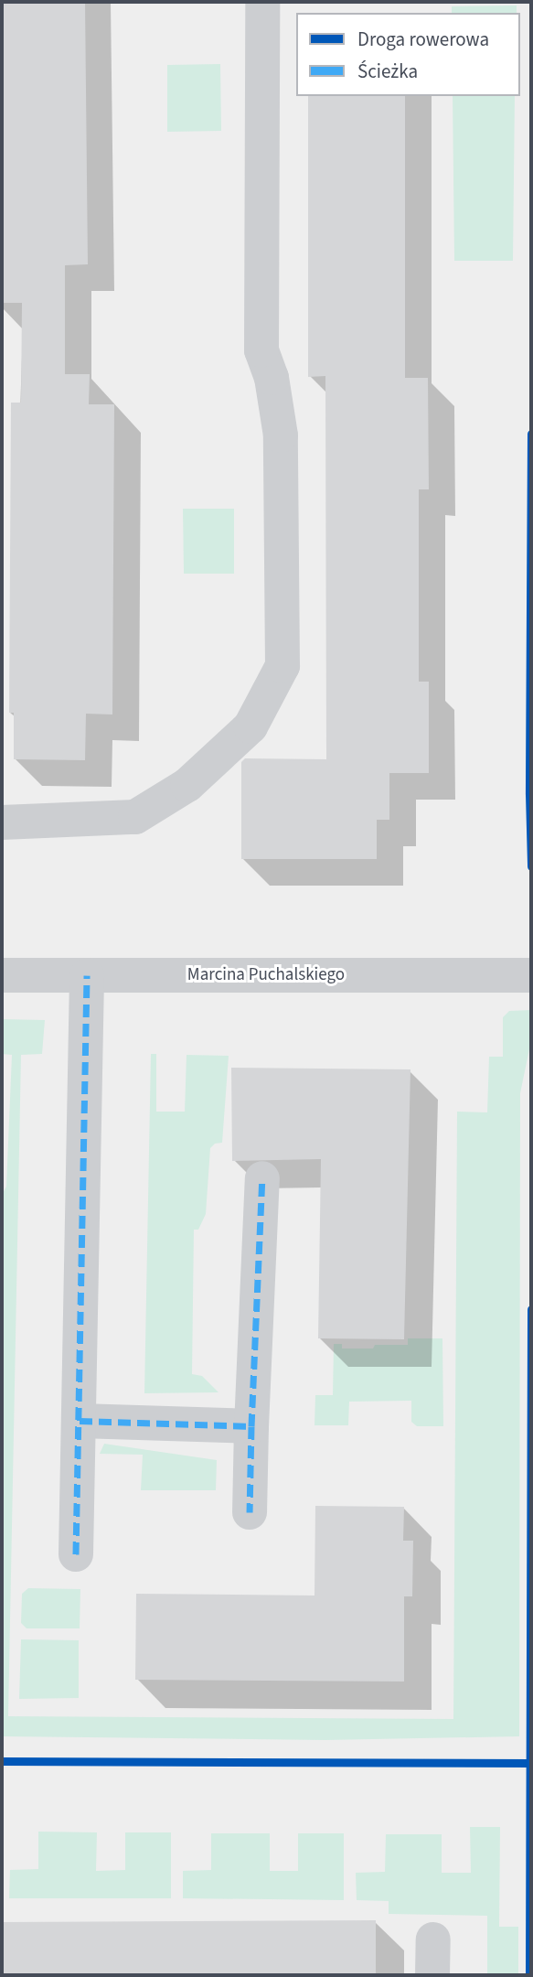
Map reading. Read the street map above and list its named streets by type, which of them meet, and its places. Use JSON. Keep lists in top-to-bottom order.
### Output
{
  "streets": {
    "street": ["Marcina Puchalskiego"]
  },
  "legend": ["Droga rowerowa", "Ścieżka"]
}
